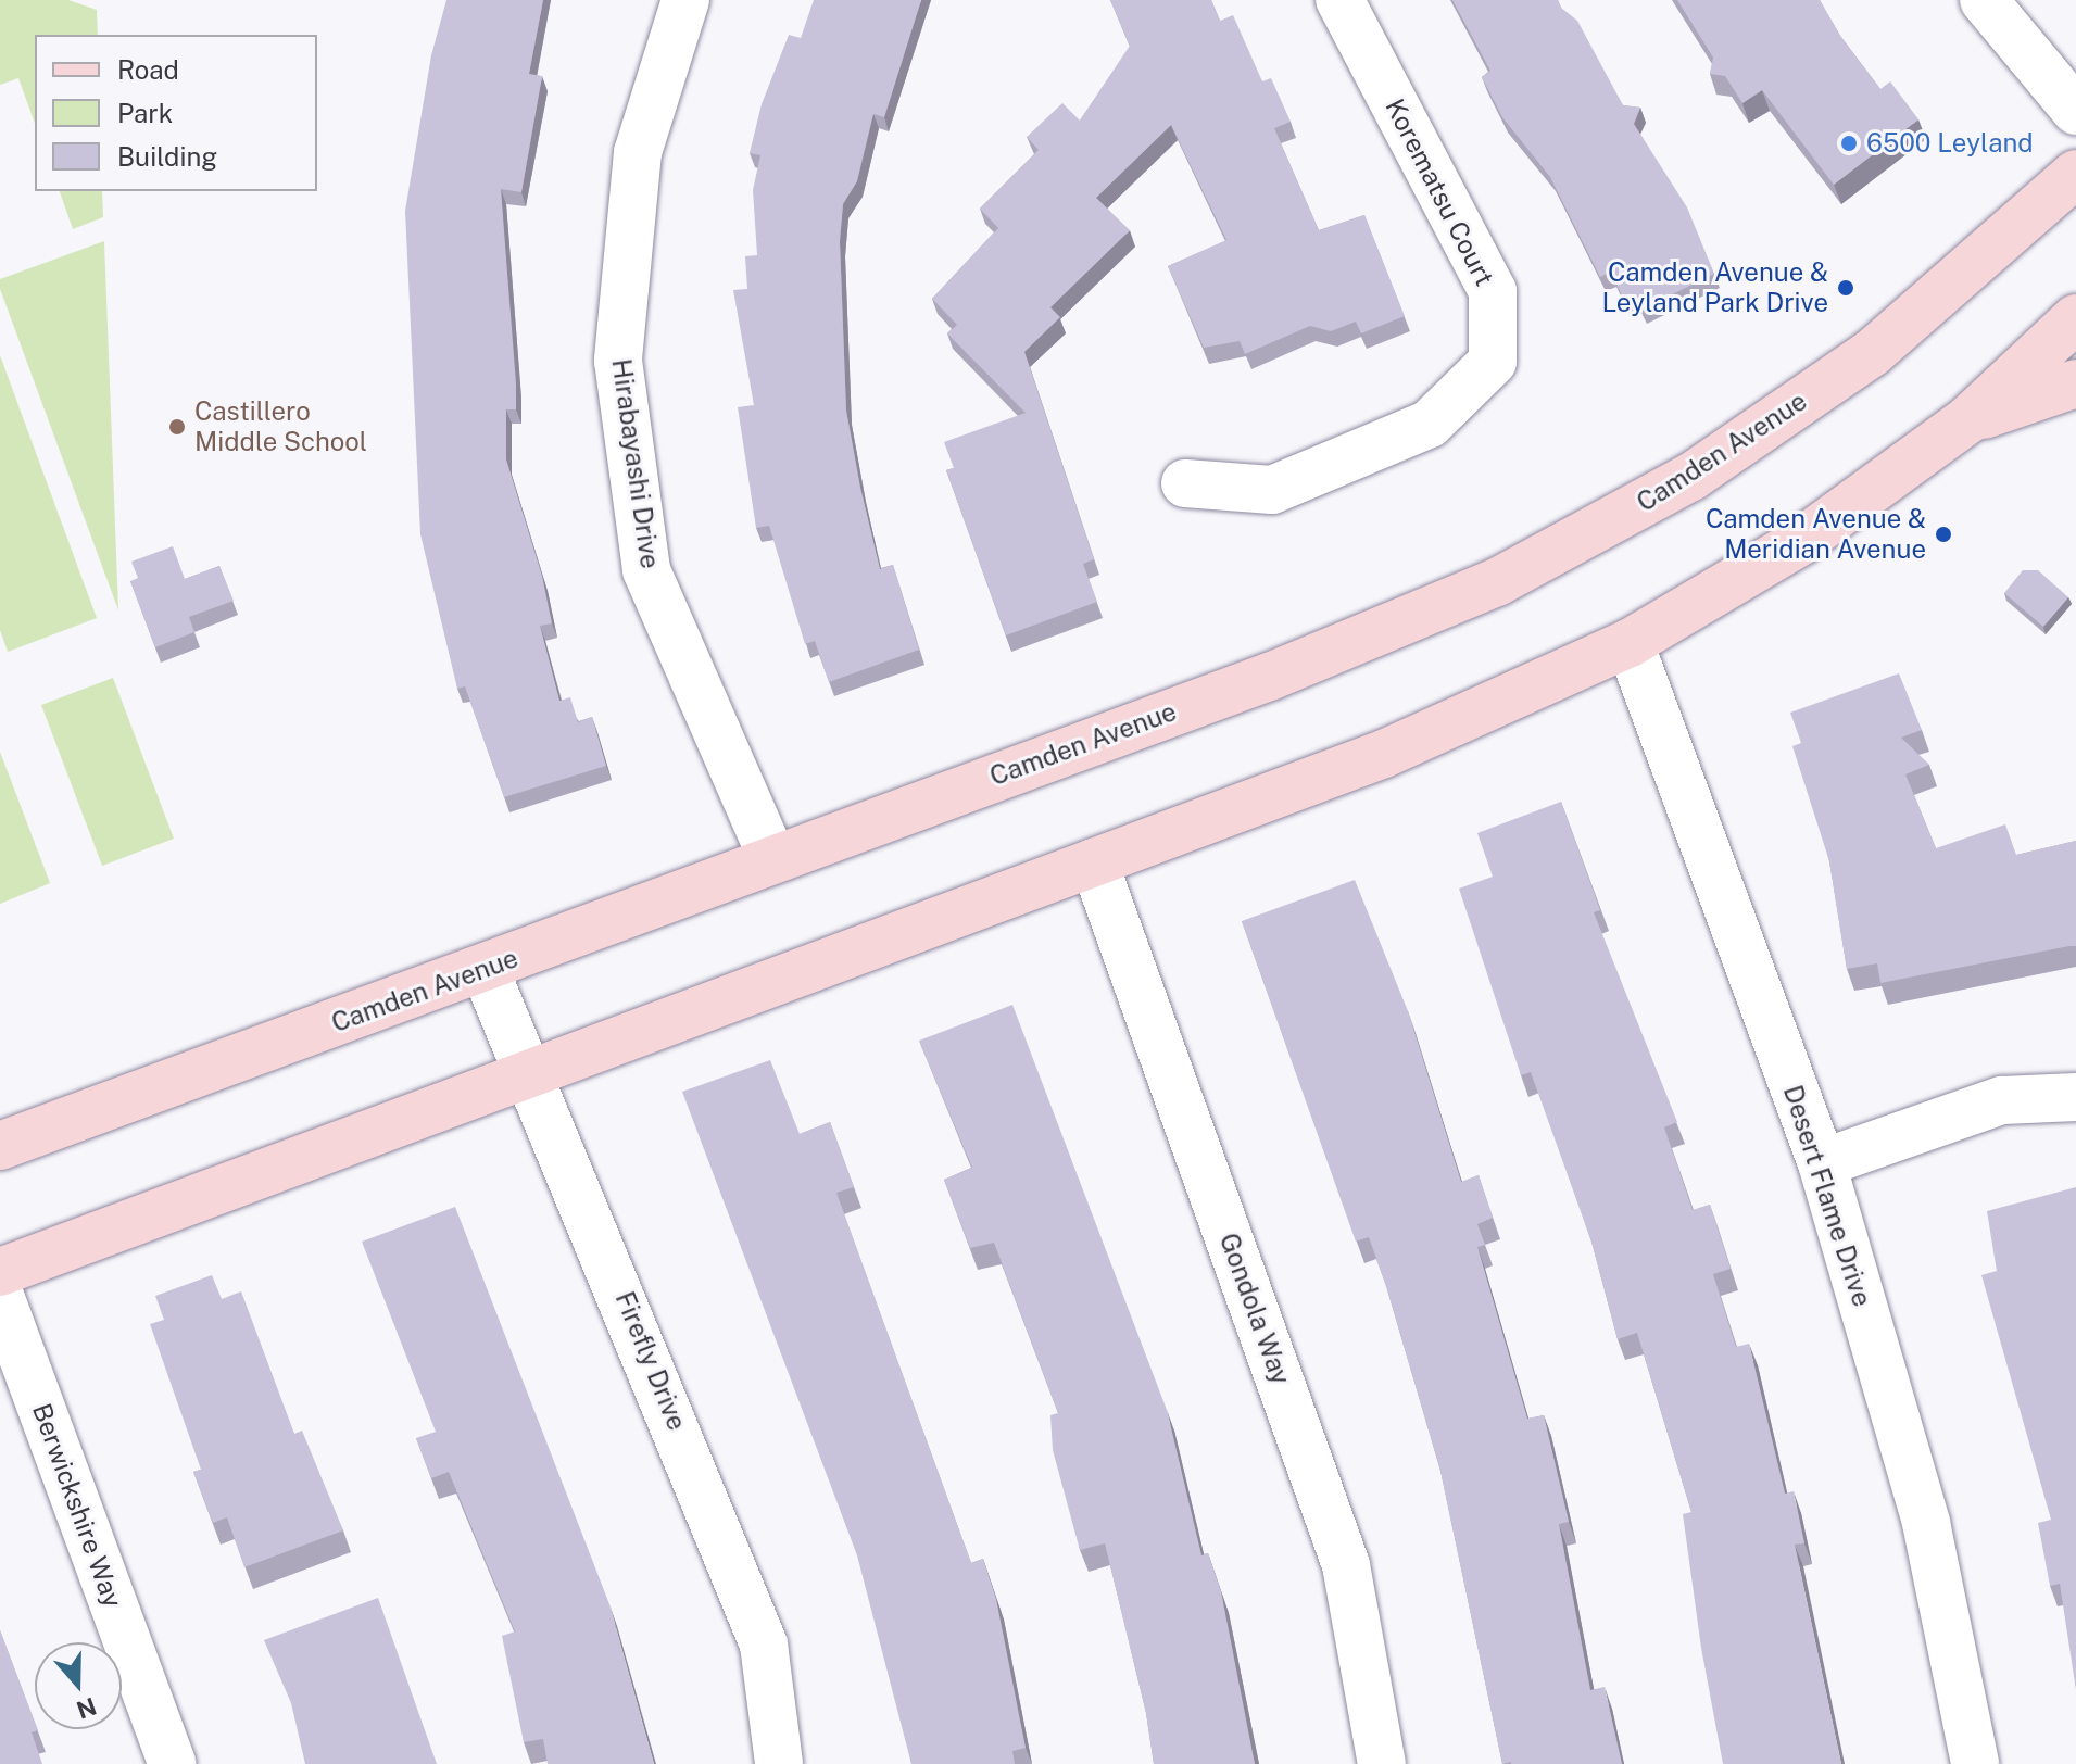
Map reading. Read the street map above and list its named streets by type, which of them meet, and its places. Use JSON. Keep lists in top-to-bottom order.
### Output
{
  "streets": {
    "main road": ["Camden Avenue"],
    "street": [
      "Korematsu Court",
      "Hirabayashi Drive",
      "Desert Flame Drive",
      "Gondola Way",
      "Firefly Drive",
      "Berwickshire Way"
    ]
  },
  "crossings": [
    ["Camden Avenue", "Hirabayashi Drive"],
    ["Camden Avenue", "Firefly Drive"]
  ],
  "places": [
    "6500 Leyland",
    "Camden Avenue & Leyland Park Drive",
    "Castillero Middle School",
    "Camden Avenue & Meridian Avenue"
  ],
  "legend": ["Road", "Park", "Building"],
  "north": "bottom"
}
